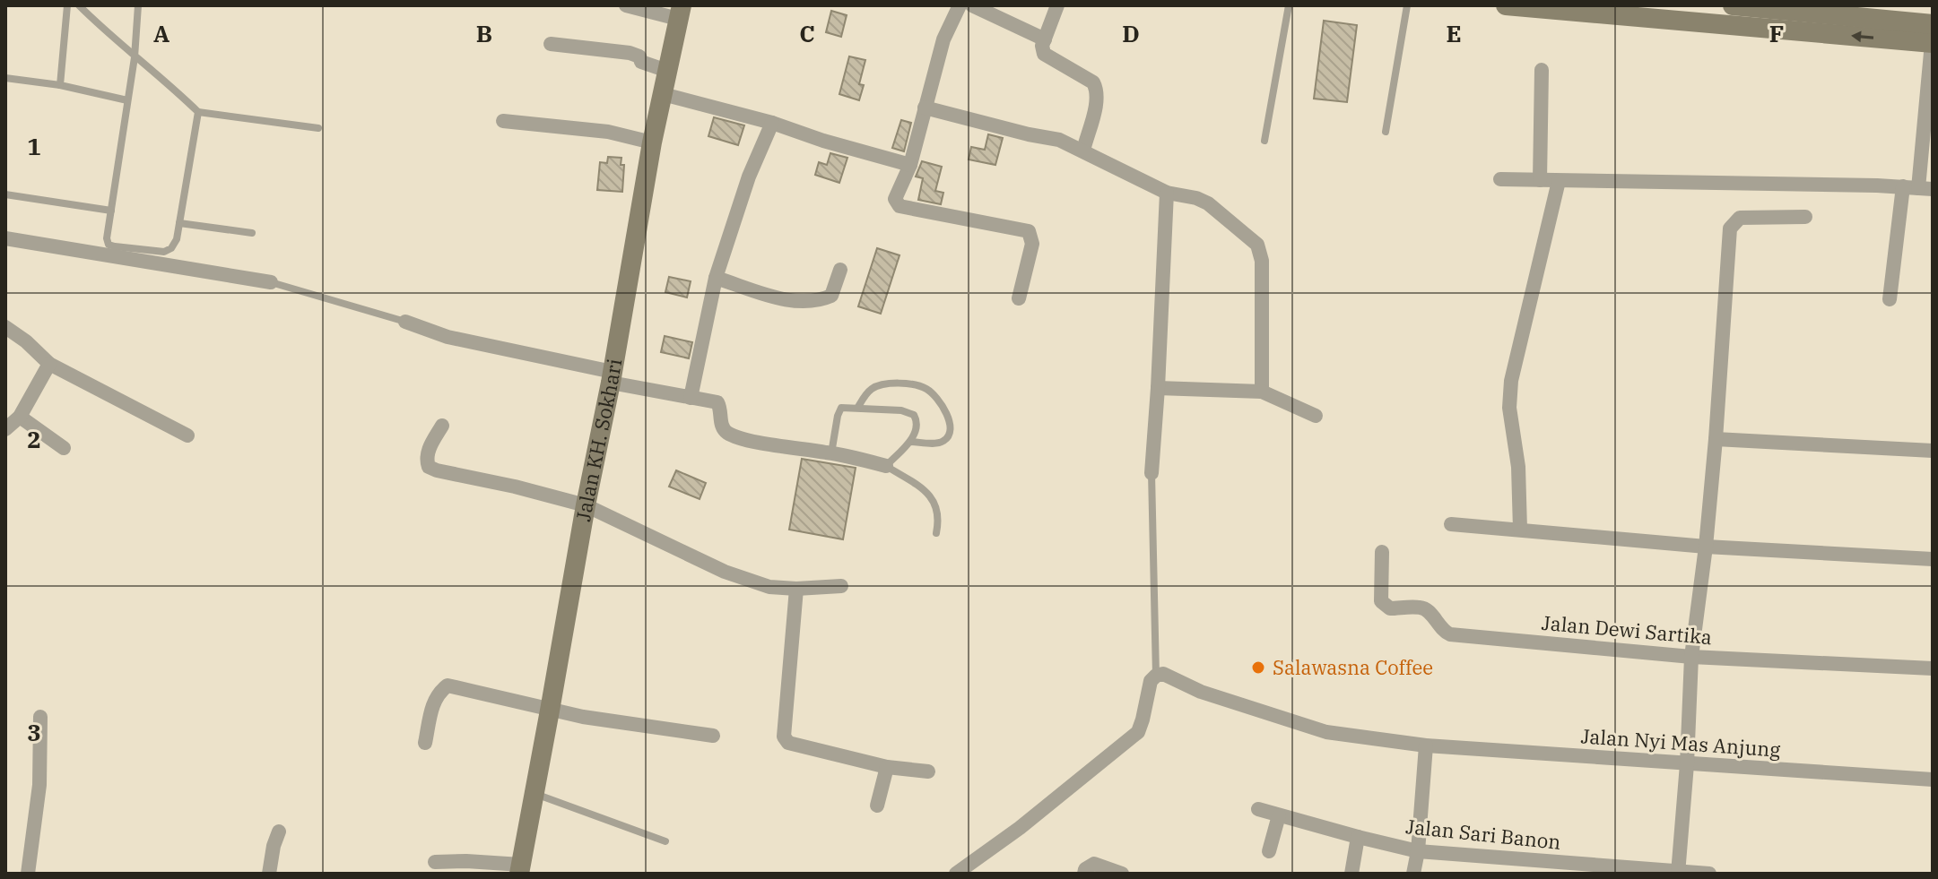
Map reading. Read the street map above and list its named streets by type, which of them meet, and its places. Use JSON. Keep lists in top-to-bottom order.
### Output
{
  "streets": {
    "street": [
      "Jalan KH. Sokhari",
      "Jalan Dewi Sartika",
      "Jalan Nyi Mas Anjung",
      "Jalan Sari Banon"
    ]
  },
  "places": ["Salawasna Coffee"],
  "grid": {
    "columns": [
      "A",
      "B",
      "C",
      "D",
      "E",
      "F"
    ],
    "rows": ["1", "2", "3"]
  }
}
